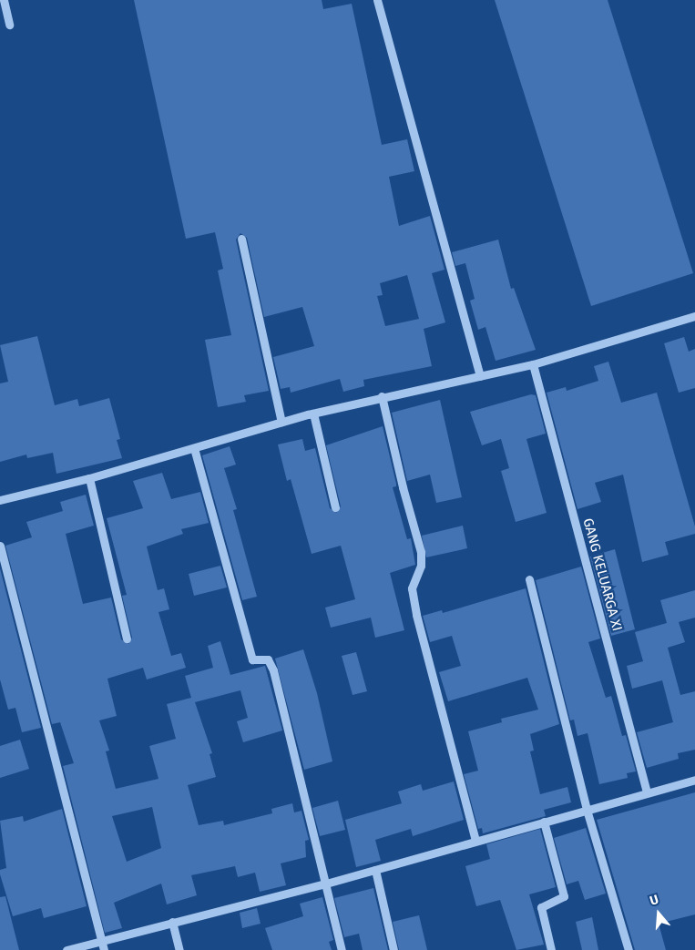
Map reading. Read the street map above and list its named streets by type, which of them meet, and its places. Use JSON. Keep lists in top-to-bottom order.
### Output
{
  "streets": {
    "street": ["GANG KELUARGA XI"]
  },
  "north": "top"
}
